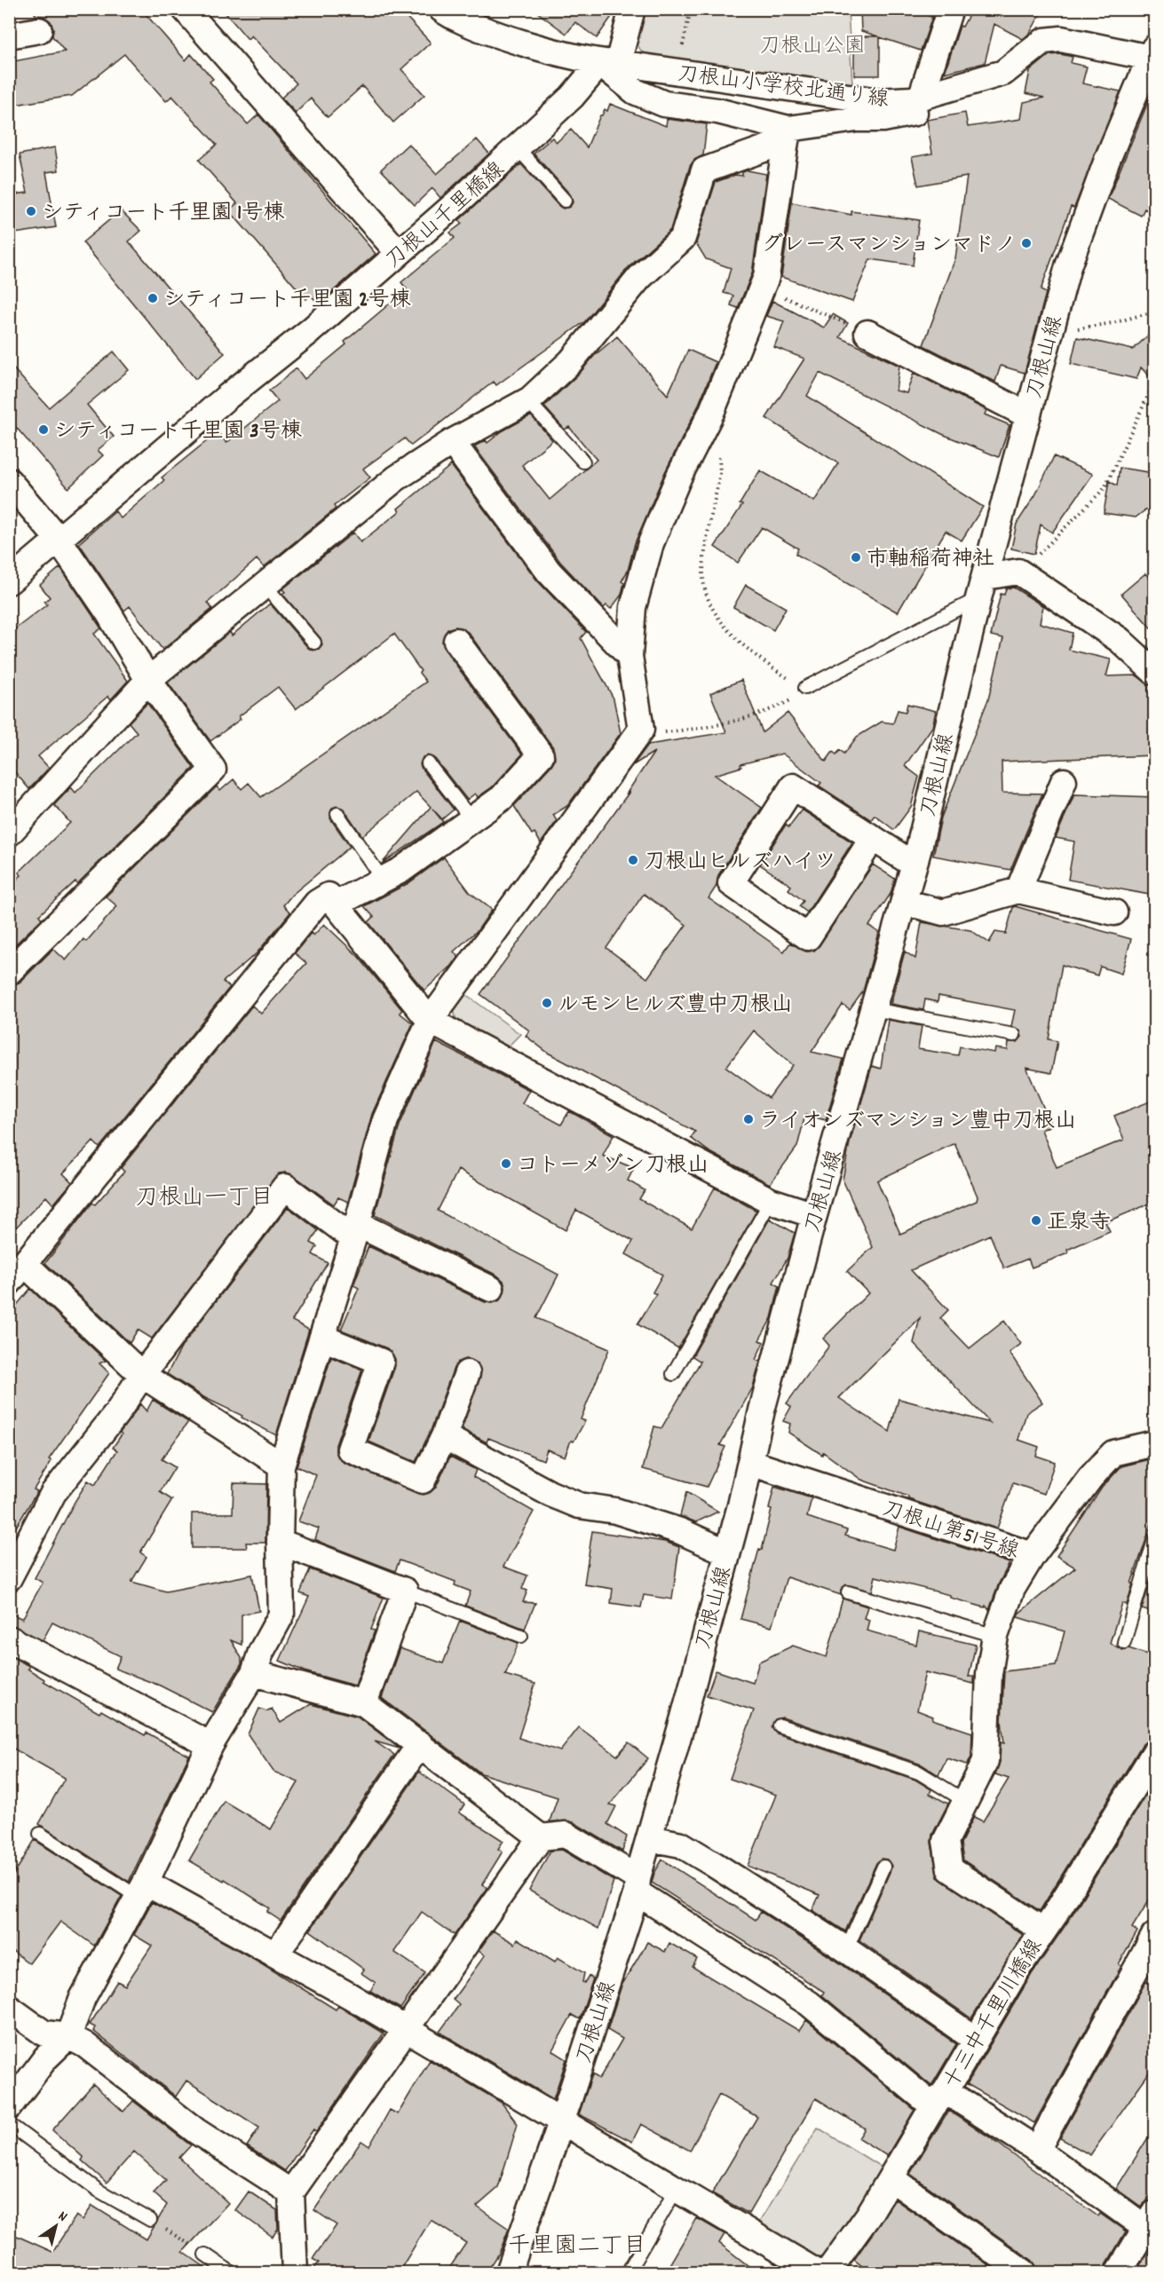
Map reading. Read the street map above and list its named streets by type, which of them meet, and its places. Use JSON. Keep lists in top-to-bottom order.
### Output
{
  "streets": {
    "street": [
      "刀根山小学校北通り線",
      "刀根山千里橋線",
      "刀根山線",
      "刀根山第51号線",
      "十三中千里川橋線"
    ]
  },
  "crossings": [
    ["刀根山小学校北通り線", "刀根山千里橋線"],
    ["刀根山小学校北通り線", "刀根山線"],
    ["刀根山線", "刀根山第51号線"],
    ["刀根山第51号線", "十三中千里川橋線"]
  ],
  "districts": ["刀根山一丁目", "千里園二丁目"],
  "parks": ["刀根山公園"],
  "places": [
    "シティコート千里園 1号棟",
    "グレースマンションマドノ",
    "シティコート千里園 2号棟",
    "シティコート千里園 3号棟",
    "市軸稲荷神社",
    "刀根山ヒルズハイツ",
    "ルモンヒルズ豊中刀根山",
    "ライオンズマンション豊中刀根山",
    "コトーメゾン刀根山",
    "正泉寺"
  ],
  "north": "top right"
}
